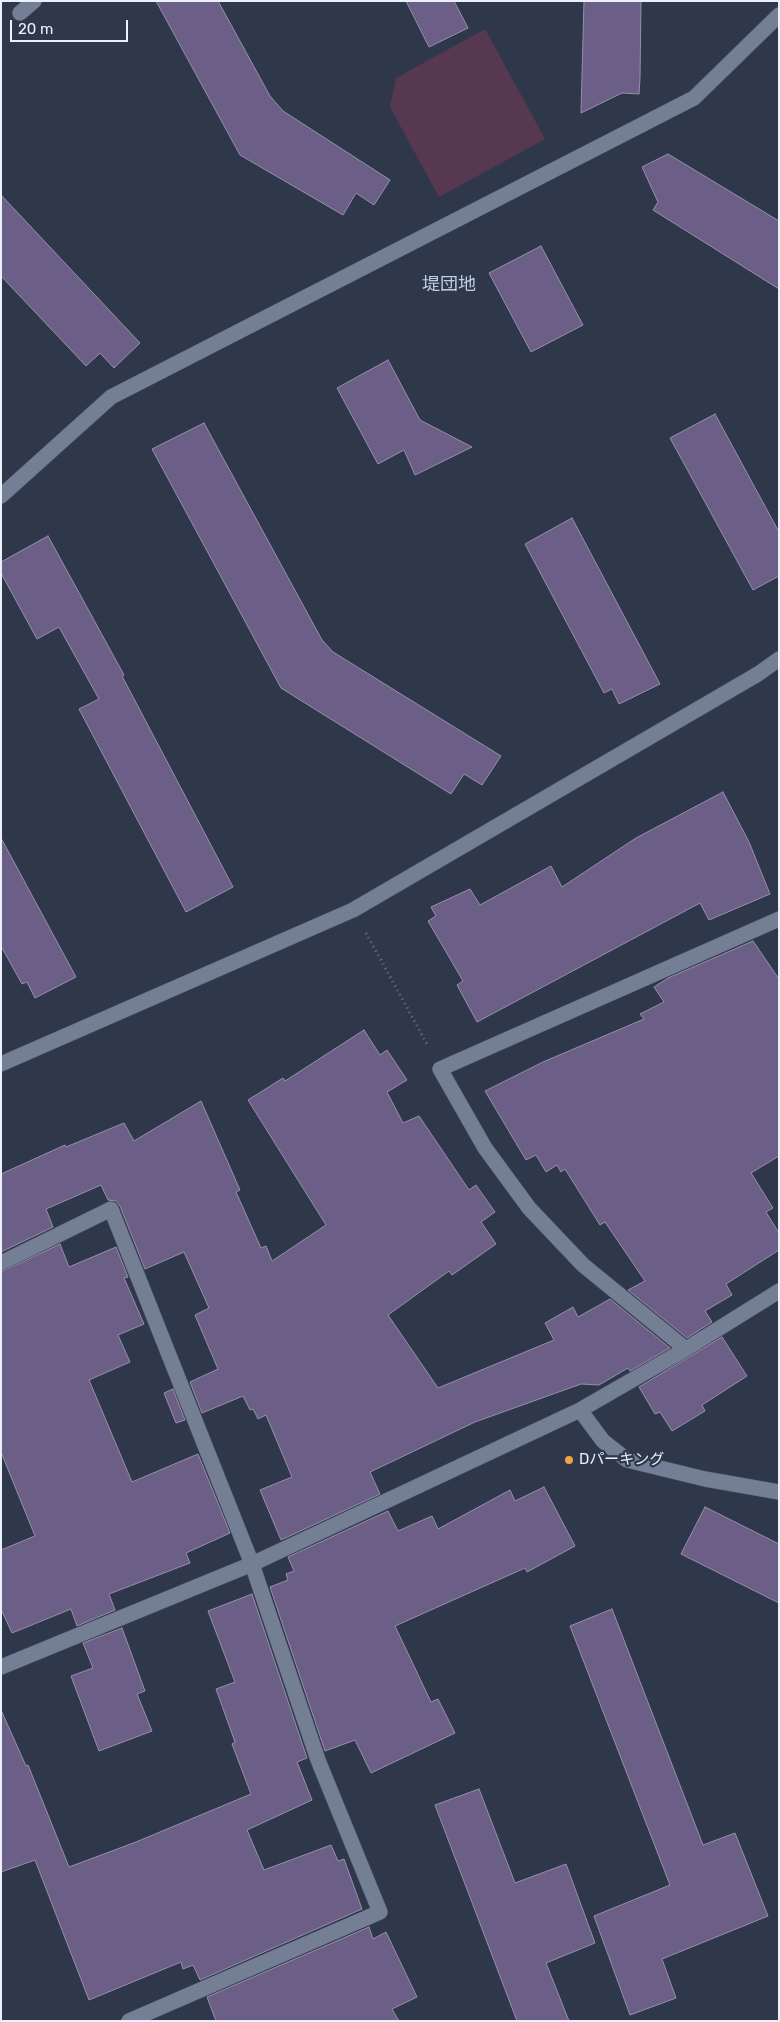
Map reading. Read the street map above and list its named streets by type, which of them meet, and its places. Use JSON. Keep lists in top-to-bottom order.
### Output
{
  "districts": ["堤団地"],
  "places": ["Dパーキング"],
  "scale_bar": "20 m"
}
